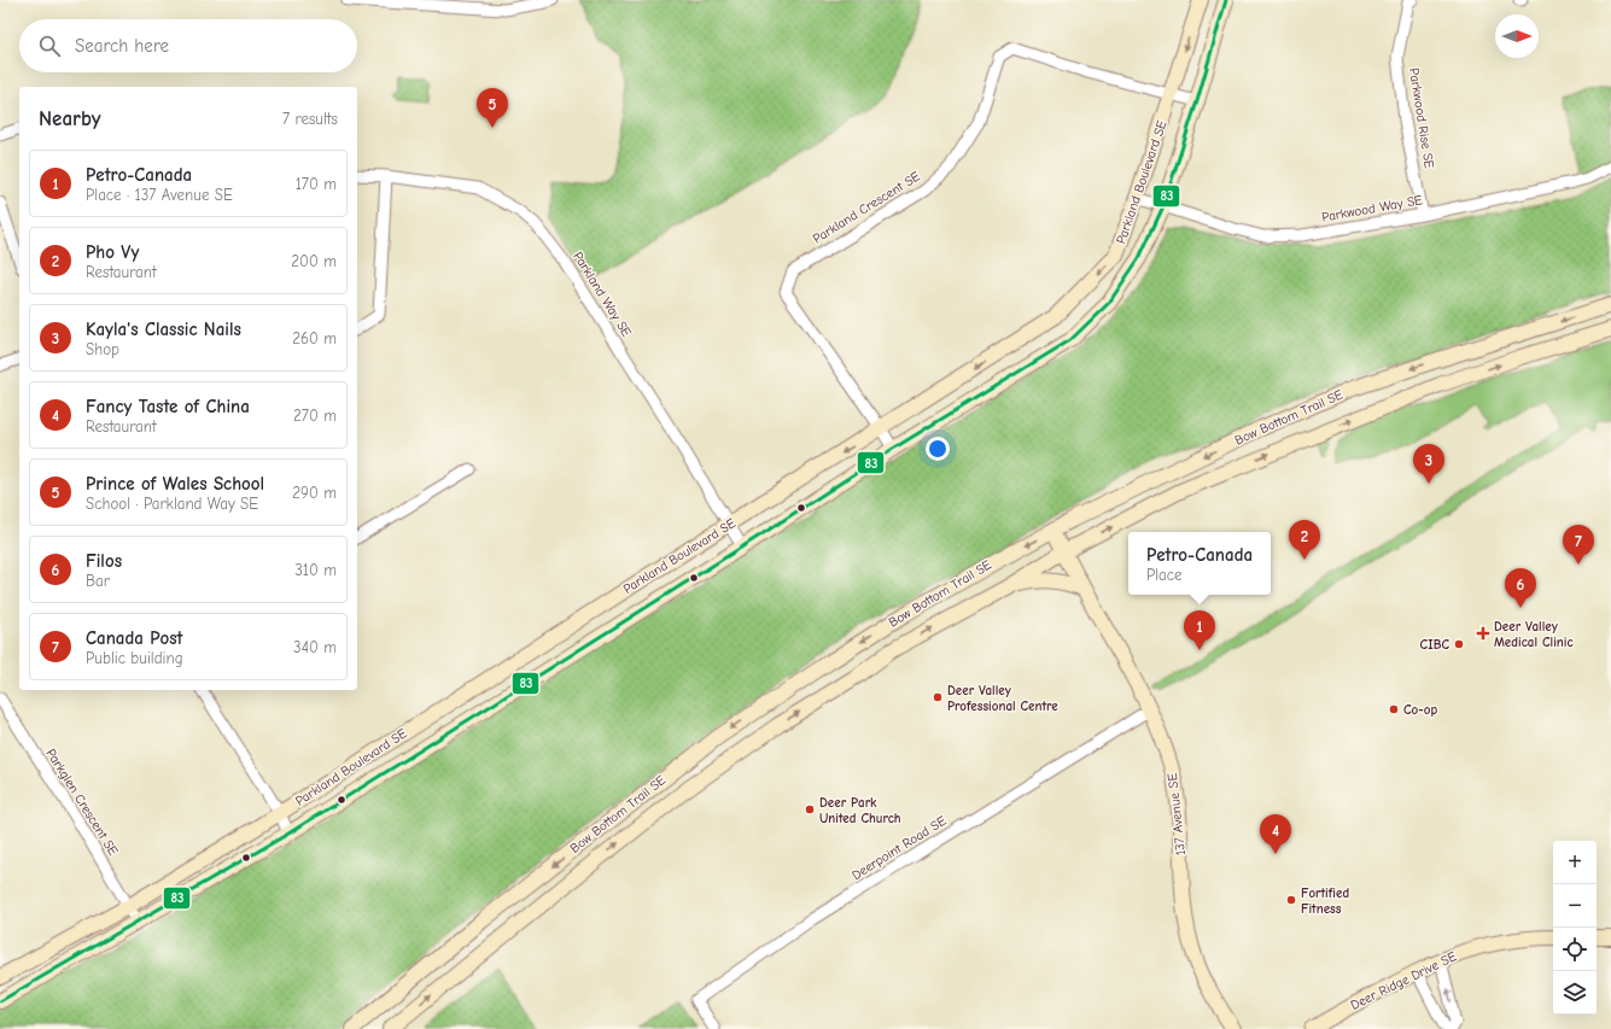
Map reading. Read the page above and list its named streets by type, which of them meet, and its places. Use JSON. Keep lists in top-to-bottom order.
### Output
{
  "streets": {
    "street": [
      "Parkwood Rise SE",
      "Parkland Boulevard SE",
      "Parkland Crescent SE",
      "Parkwood Way SE",
      "Parkland Way SE",
      "Bow Bottom Trail SE",
      "Parkglen Crescent SE",
      "137 Avenue SE",
      "Deerpoint Road SE",
      "Deer Ridge Drive SE"
    ]
  },
  "crossings": [
    ["Parkwood Rise SE", "Parkwood Way SE"],
    ["Parkland Boulevard SE", "Parkland Crescent SE"],
    ["Parkland Boulevard SE", "Parkwood Way SE"],
    ["Parkland Boulevard SE", "Parkland Way SE"],
    ["Parkland Boulevard SE", "Parkglen Crescent SE"],
    ["Bow Bottom Trail SE", "137 Avenue SE"],
    ["137 Avenue SE", "Deerpoint Road SE"]
  ],
  "places": {
    "health": ["Deer Valley Medical Clinic"],
    "other": [
      "CIBC",
      "Deer Valley Professional Centre",
      "Co-op",
      "Deer Park United Church",
      "Fortified Fitness"
    ]
  },
  "lines": ["transit line 83"],
  "north": "right",
  "page": {
    "search": "Search here",
    "heading": ["Nearby", "7 results"],
    "pins": [
      "5",
      "3",
      "2",
      "7",
      "6",
      "1",
      "4"
    ],
    "list": [
      {
        "mark": "1",
        "name": "Petro-Canada",
        "note": "Place · 137 Avenue SE",
        "value": "170 m"
      },
      {
        "mark": "2",
        "name": "Pho Vy",
        "note": "Restaurant",
        "value": "200 m"
      },
      {
        "mark": "3",
        "name": "Kayla's Classic Nails",
        "note": "Shop",
        "value": "260 m"
      },
      {
        "mark": "4",
        "name": "Fancy Taste of China",
        "note": "Restaurant",
        "value": "270 m"
      },
      {
        "mark": "5",
        "name": "Prince of Wales School",
        "note": "School · Parkland Way SE",
        "value": "290 m"
      },
      {
        "mark": "6",
        "name": "Filos",
        "note": "Bar",
        "value": "310 m"
      },
      {
        "mark": "7",
        "name": "Canada Post",
        "note": "Public building",
        "value": "340 m"
      }
    ],
    "popup": ["Petro-Canada", "Place"],
    "map_buttons": ["+", "−"]
  }
}
